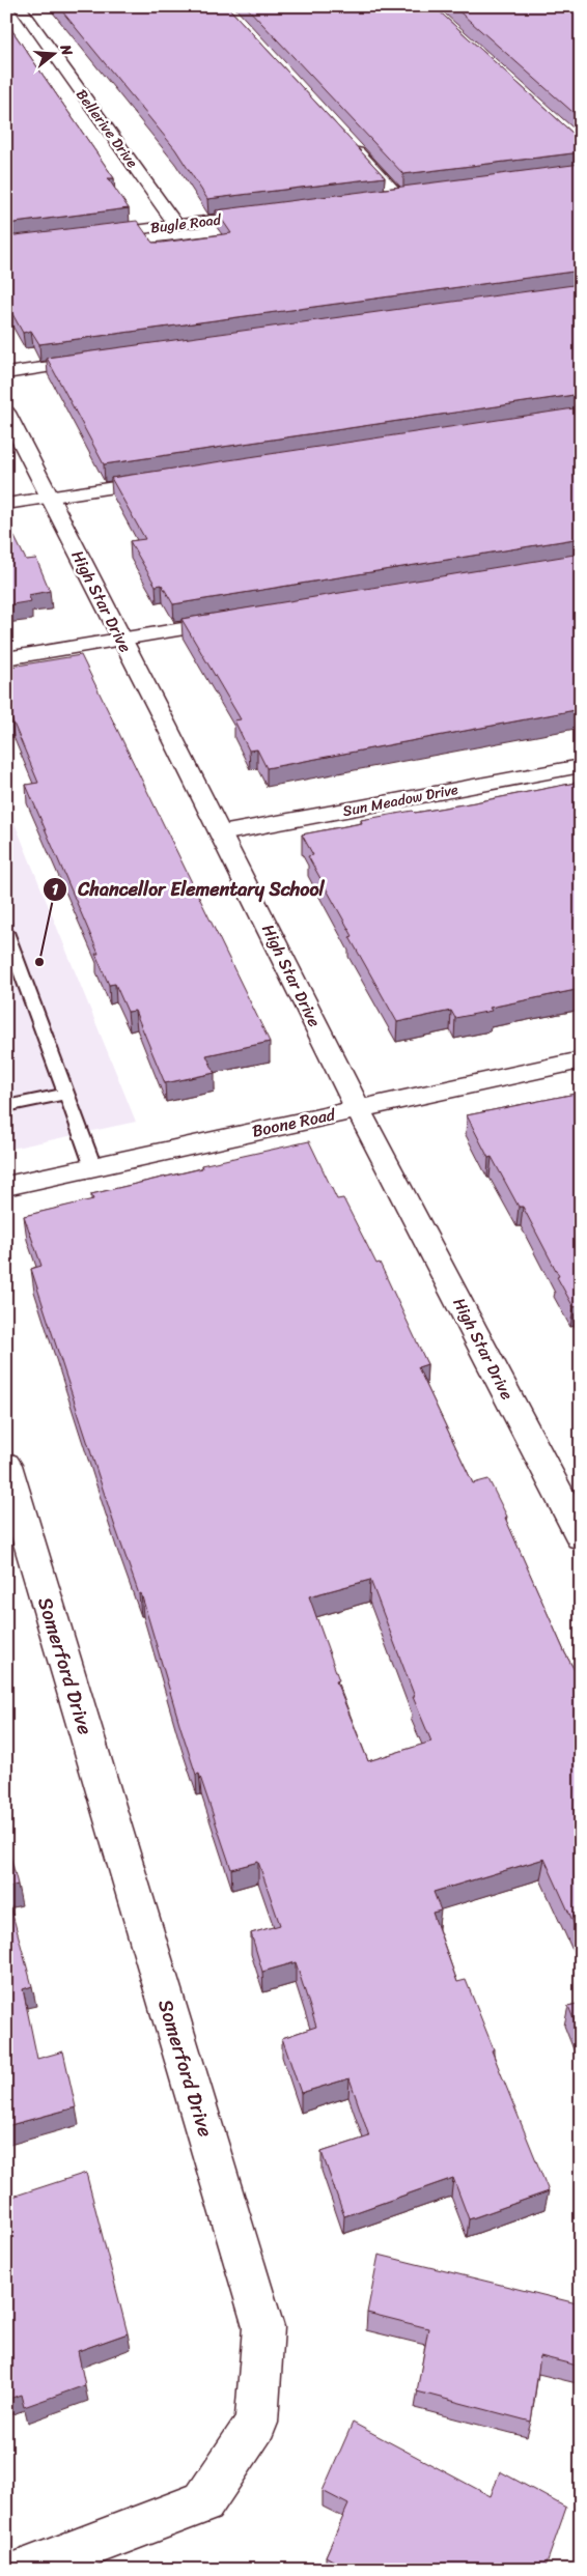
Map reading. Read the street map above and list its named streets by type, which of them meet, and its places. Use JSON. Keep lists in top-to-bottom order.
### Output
{
  "streets": {
    "street": [
      "Bellerive Drive",
      "Bugle Road",
      "High Star Drive",
      "Sun Meadow Drive",
      "Boone Road",
      "Somerford Drive"
    ]
  },
  "crossings": [
    ["Bellerive Drive", "Bugle Road"],
    ["High Star Drive", "Sun Meadow Drive"],
    ["High Star Drive", "Boone Road"]
  ],
  "places": ["Chancellor Elementary School"],
  "north": "right"
}
